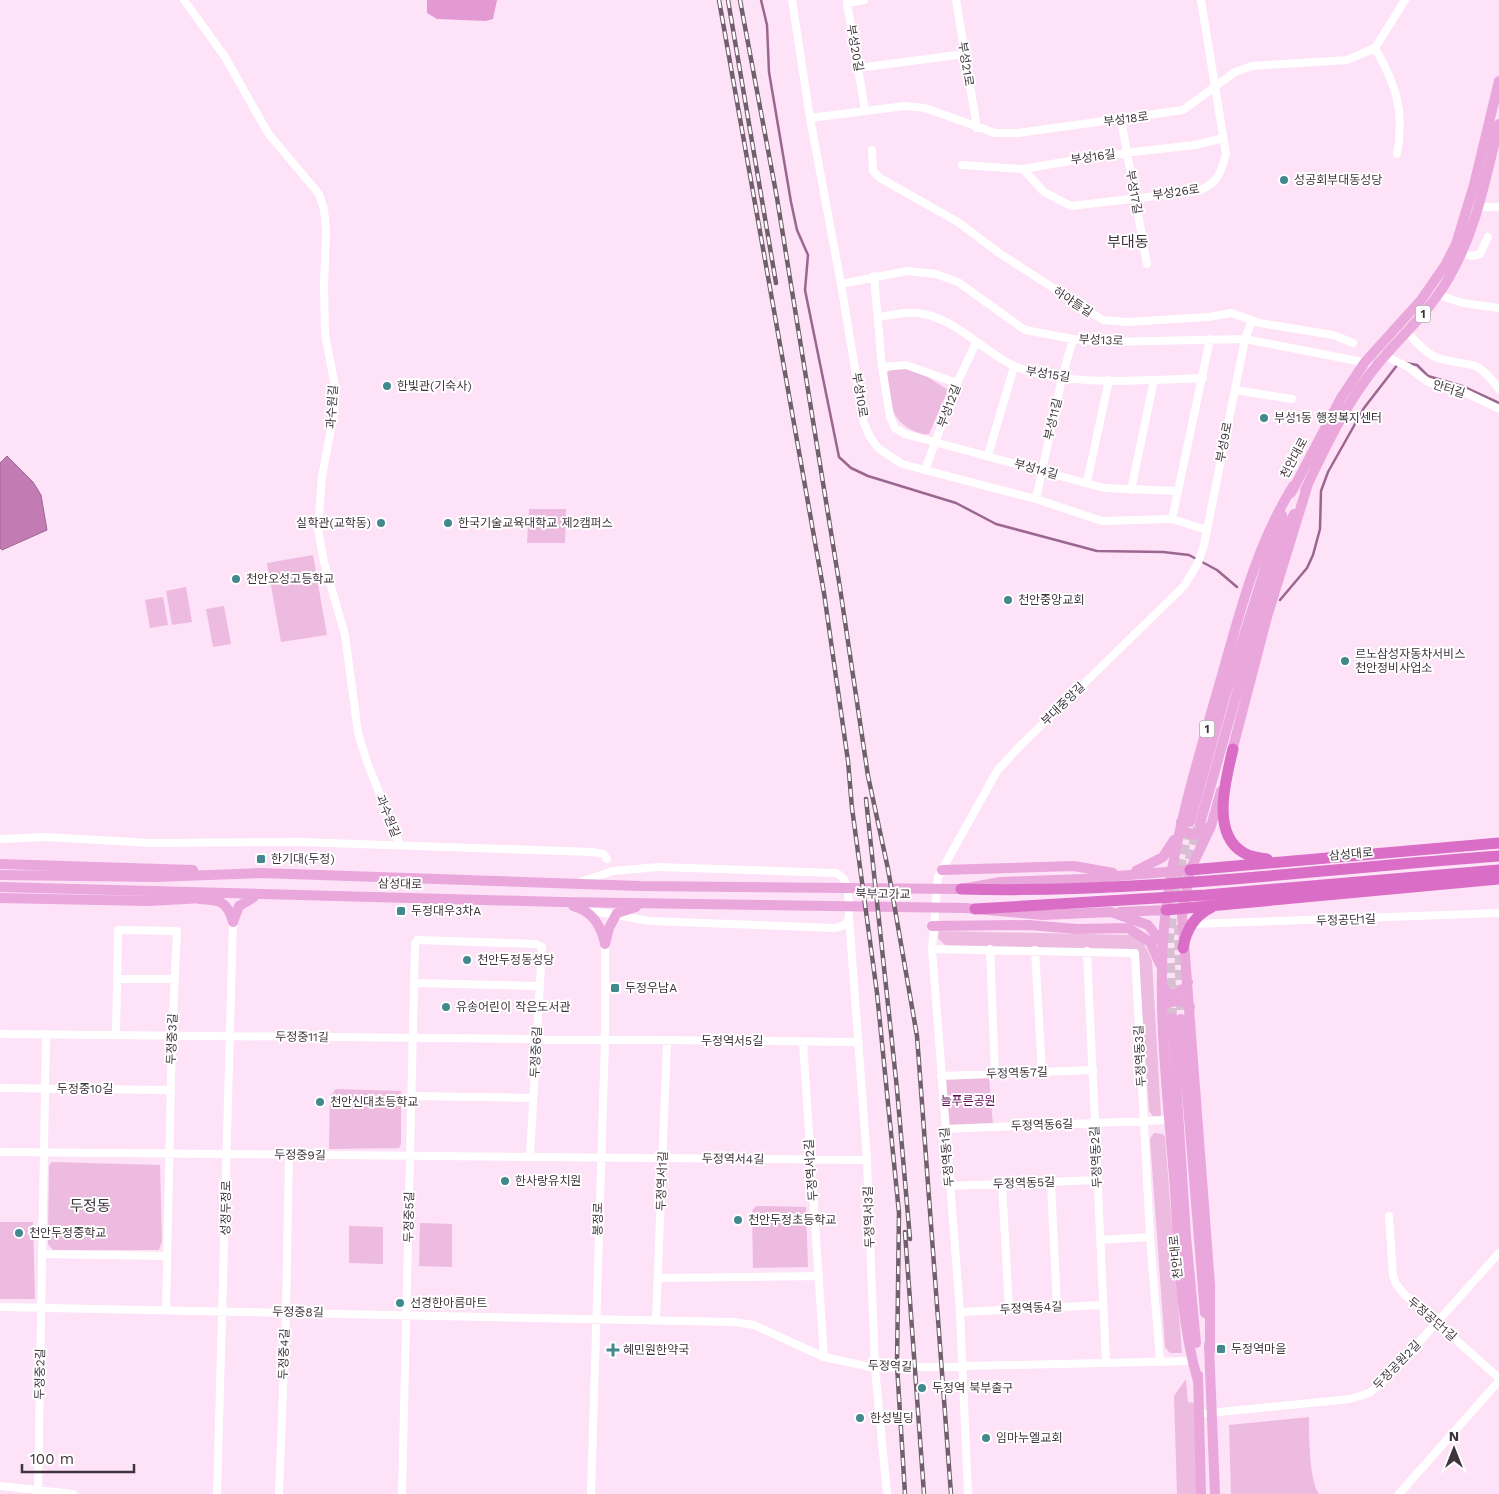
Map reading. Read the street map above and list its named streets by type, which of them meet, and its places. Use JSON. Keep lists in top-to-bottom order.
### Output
{
  "streets": {
    "highway": ["1", "삼성대로"],
    "main road": ["천안대로", "북부고가교"],
    "street": [
      "부성20길",
      "부성21로",
      "부성18로",
      "부성16길",
      "부성17길",
      "부성26로",
      "하야들길",
      "부성13로",
      "부성15길",
      "안터길",
      "부성10로",
      "부성12길",
      "과수원길",
      "부성11길",
      "부성9로",
      "부성14길",
      "부대중앙길",
      "두정공단1길",
      "두정중11길",
      "두정중3길",
      "두정역서5길",
      "두정중6길",
      "두정역동3길",
      "두정역동7길",
      "두정중10길",
      "두정역동6길",
      "두정중9길",
      "두정역동1길",
      "두정역동2길",
      "두정역서4길",
      "두정역서2길",
      "두정역서1길",
      "두정역동5길",
      "성정두정로",
      "두정중5길",
      "두정역서3길",
      "봉정로",
      "두정역동4길",
      "두정중8길",
      "두정중4길",
      "두정공원2길",
      "두정역길",
      "두정중2길"
    ]
  },
  "crossings": [
    ["부성20길", "부성18로"],
    ["부성21로", "부성18로"],
    ["부성18로", "부성17길"],
    ["부성18로", "부성26로"],
    ["부성18로", "부성10로"],
    ["부성16길", "부성17길"],
    ["부성16길", "부성26로"],
    ["부성17길", "부성26로"],
    ["하야들길", "부성9로"],
    ["1", "천안대로"],
    ["부성13로", "부성10로"],
    ["부성13로", "부성11길"],
    ["부성13로", "부성9로"],
    ["부성13로", "천안대로"],
    ["부성13로", "부성14길"],
    ["부성15길", "부성12길"],
    ["부성15길", "부성11길"],
    ["부성15길", "부성14길"],
    ["안터길", "천안대로"],
    ["부성10로", "부성12길"],
    ["부성10로", "부성11길"],
    ["부성10로", "부성9로"],
    ["부성12길", "부성14길"],
    ["부성11길", "부성14길"],
    ["부성9로", "부대중앙길"],
    ["천안대로", "두정공원2길"],
    ["부대중앙길", "두정역동1길"],
    ["삼성대로", "북부고가교"],
    ["삼성대로", "두정역서3길"],
    ["두정공단1길", "두정공원2길"],
    ["두정중11길", "두정중3길"],
    ["두정중11길", "두정역서5길"],
    ["두정중11길", "두정중6길"],
    ["두정중11길", "성정두정로"],
    ["두정중11길", "두정중5길"],
    ["두정중11길", "봉정로"],
    ["두정중11길", "두정중2길"],
    ["두정중3길", "두정중10길"],
    ["두정중3길", "두정중9길"],
    ["두정중3길", "두정중8길"],
    ["두정역서5길", "두정역서2길"],
    ["두정역서5길", "두정역서1길"],
    ["두정역서5길", "두정역서3길"],
    ["두정역서5길", "봉정로"],
    ["두정중6길", "두정중9길"],
    ["두정중6길", "두정중5길"],
    ["두정역동3길", "두정역동6길"],
    ["두정역동3길", "두정역동1길"],
    ["두정역동3길", "두정역동2길"],
    ["두정역동3길", "두정역길"],
    ["두정역동7길", "두정역동1길"],
    ["두정역동7길", "두정역동2길"],
    ["두정중10길", "두정중2길"],
    ["두정역동6길", "두정역동1길"],
    ["두정역동6길", "두정역동2길"],
    ["두정중9길", "두정역서4길"],
    ["두정중9길", "성정두정로"],
    ["두정중9길", "두정중5길"],
    ["두정중9길", "봉정로"],
    ["두정중9길", "두정중4길"],
    ["두정중9길", "두정중2길"],
    ["두정역동1길", "두정역동5길"],
    ["두정역동1길", "두정역동4길"],
    ["두정역동1길", "두정역길"],
    ["두정역동2길", "두정역동5길"],
    ["두정역동2길", "두정역동4길"],
    ["두정역동2길", "두정역길"],
    ["두정역서4길", "두정역서2길"],
    ["두정역서4길", "두정역서1길"],
    ["두정역서4길", "두정역서3길"],
    ["두정역서4길", "봉정로"],
    ["두정역서2길", "두정역길"],
    ["두정역서1길", "두정역길"],
    ["성정두정로", "두정중8길"],
    ["두정중5길", "두정중8길"],
    ["두정역서3길", "두정역길"],
    ["봉정로", "두정중8길"],
    ["봉정로", "두정역길"],
    ["두정중8길", "두정중4길"],
    ["두정중8길", "두정역길"],
    ["두정중8길", "두정중2길"]
  ],
  "districts": ["부대동", "두정동"],
  "parks": ["늘푸른공원"],
  "places": {
    "other": [
      "성공회부대동성당",
      "한빛관(기숙사)",
      "부성1동 행정복지센터",
      "실학관(교학동)",
      "한국기술교육대학교 제2캠퍼스",
      "천안오성고등학교",
      "천안중앙교회",
      "르노삼성자동차서비스 천안정비사업소",
      "천안두정동성당",
      "유송어린이 작은도서관",
      "천안신대초등학교",
      "한사랑유치원",
      "천안두정초등학교",
      "천안두정중학교",
      "선경한아름마트",
      "두정역 북부출구",
      "한성빌딩",
      "임마누엘교회"
    ],
    "transit": [
      "한기대(두정)",
      "두정대우3차A",
      "두정우남A",
      "두정역마을"
    ],
    "health": ["혜민원한약국"]
  },
  "scale_bar": "100 m",
  "north": "top"
}
